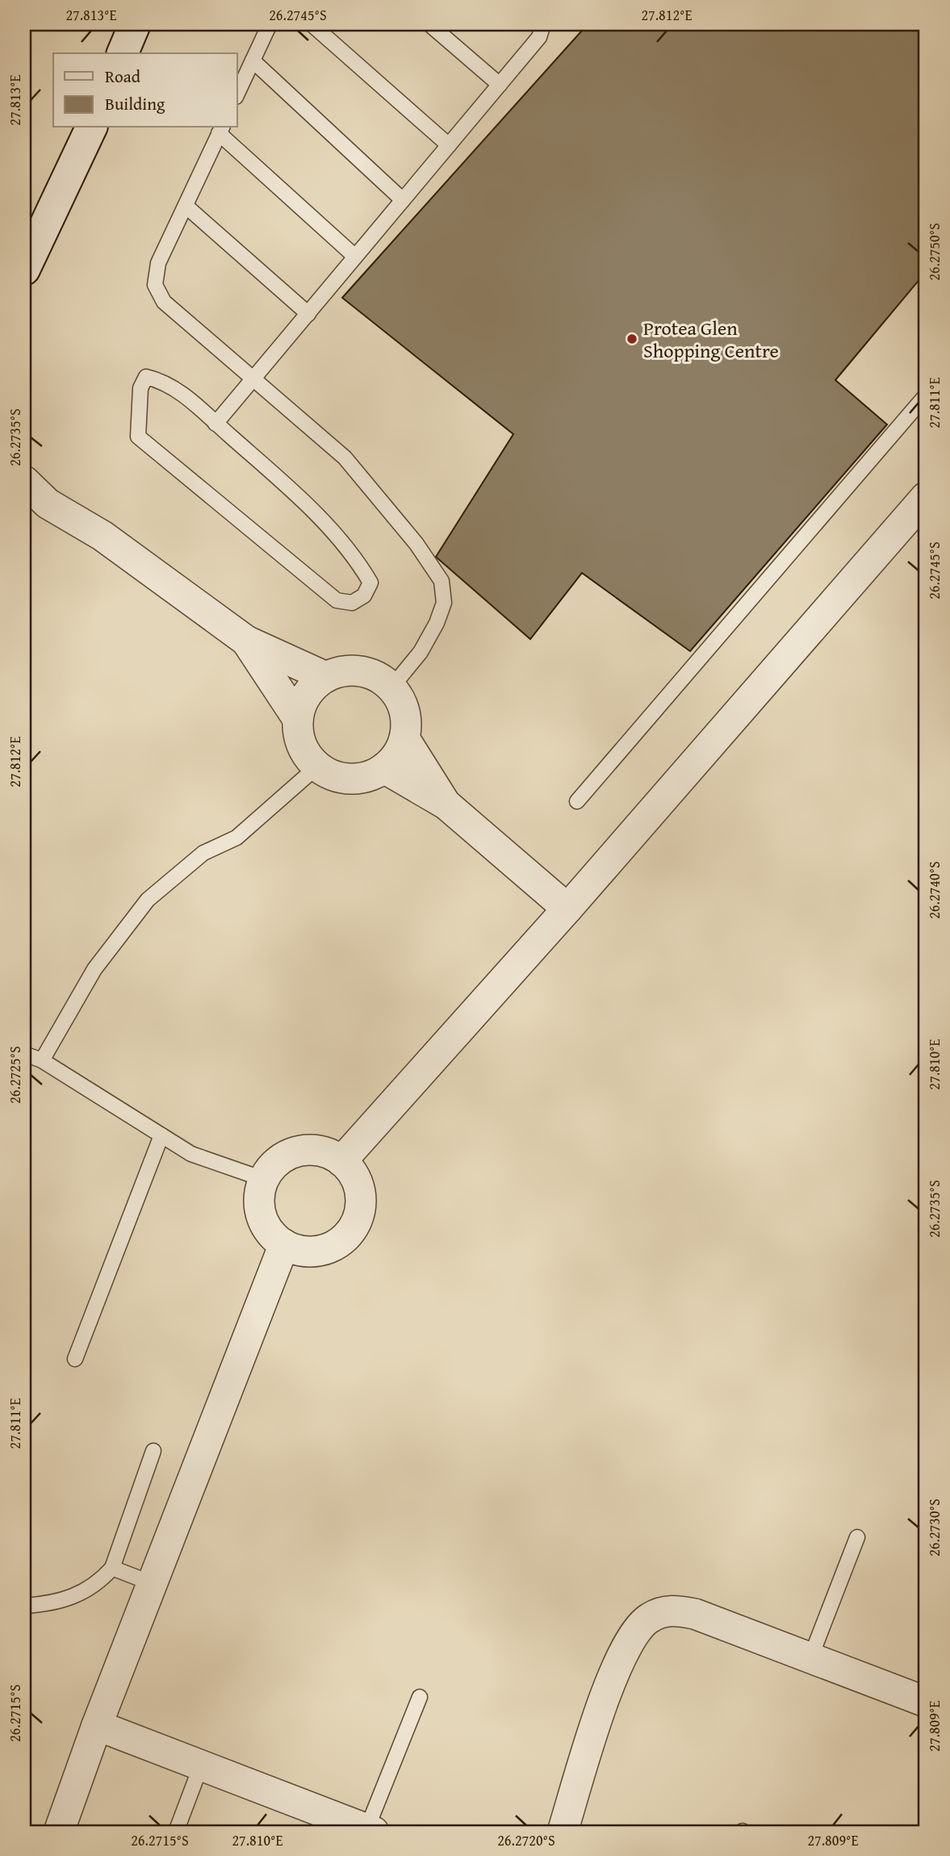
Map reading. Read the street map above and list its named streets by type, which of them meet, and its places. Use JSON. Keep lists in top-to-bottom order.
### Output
{
  "places": ["Protea Glen Shopping Centre"],
  "legend": ["Road", "Building"],
  "coordinates": [
    "27.813°E",
    "26.2745°S",
    "27.812°E",
    "26.2750°S",
    "27.811°E",
    "26.2735°S",
    "26.2740°S",
    "27.810°E",
    "26.2725°S",
    "26.2730°S",
    "26.2715°S",
    "27.809°E",
    "26.2720°S"
  ]
}
